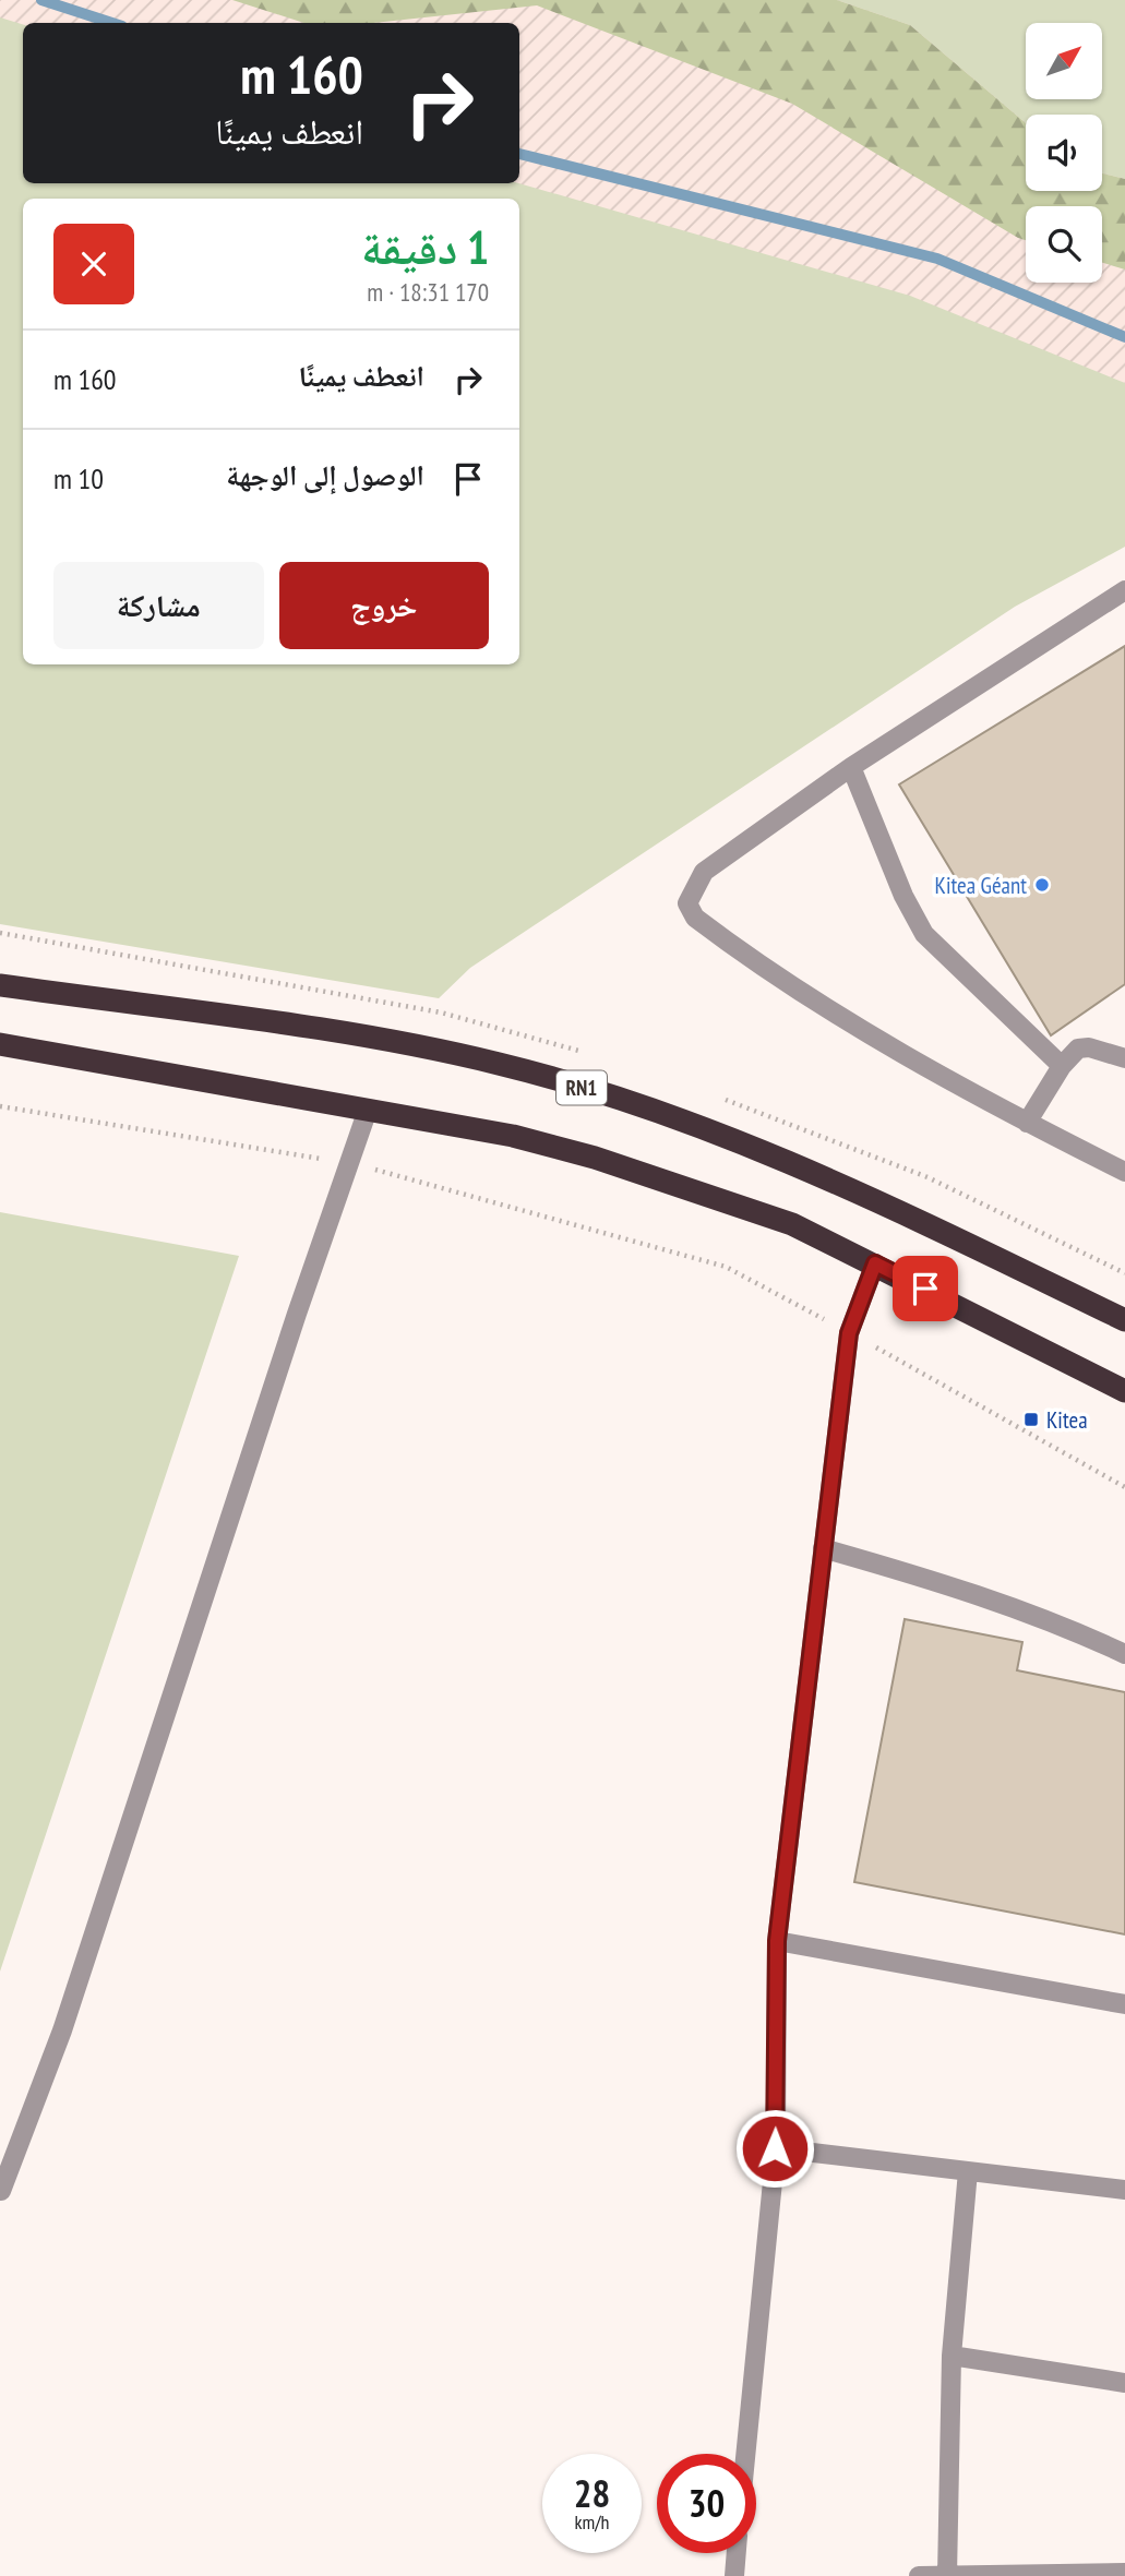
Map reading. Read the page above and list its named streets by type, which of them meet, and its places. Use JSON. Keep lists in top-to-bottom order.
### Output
{
  "streets": {
    "highway": ["RN1"]
  },
  "places": {
    "other": ["Kitea Géant"],
    "transit": ["Kitea"]
  },
  "north": "top right",
  "page": {
    "turn": ["160 m", "انعطف يمينًا"],
    "heading": ["1 دقيقة", "170 m · 18:31"],
    "list": [
      {
        "name": "انعطف يمينًا",
        "value": "160 m"
      },
      {
        "name": "الوصول إلى الوجهة",
        "value": "10 m"
      }
    ],
    "buttons": ["خروج", "مشاركة"],
    "speed": "28 km/h",
    "limit": "30"
  }
}
